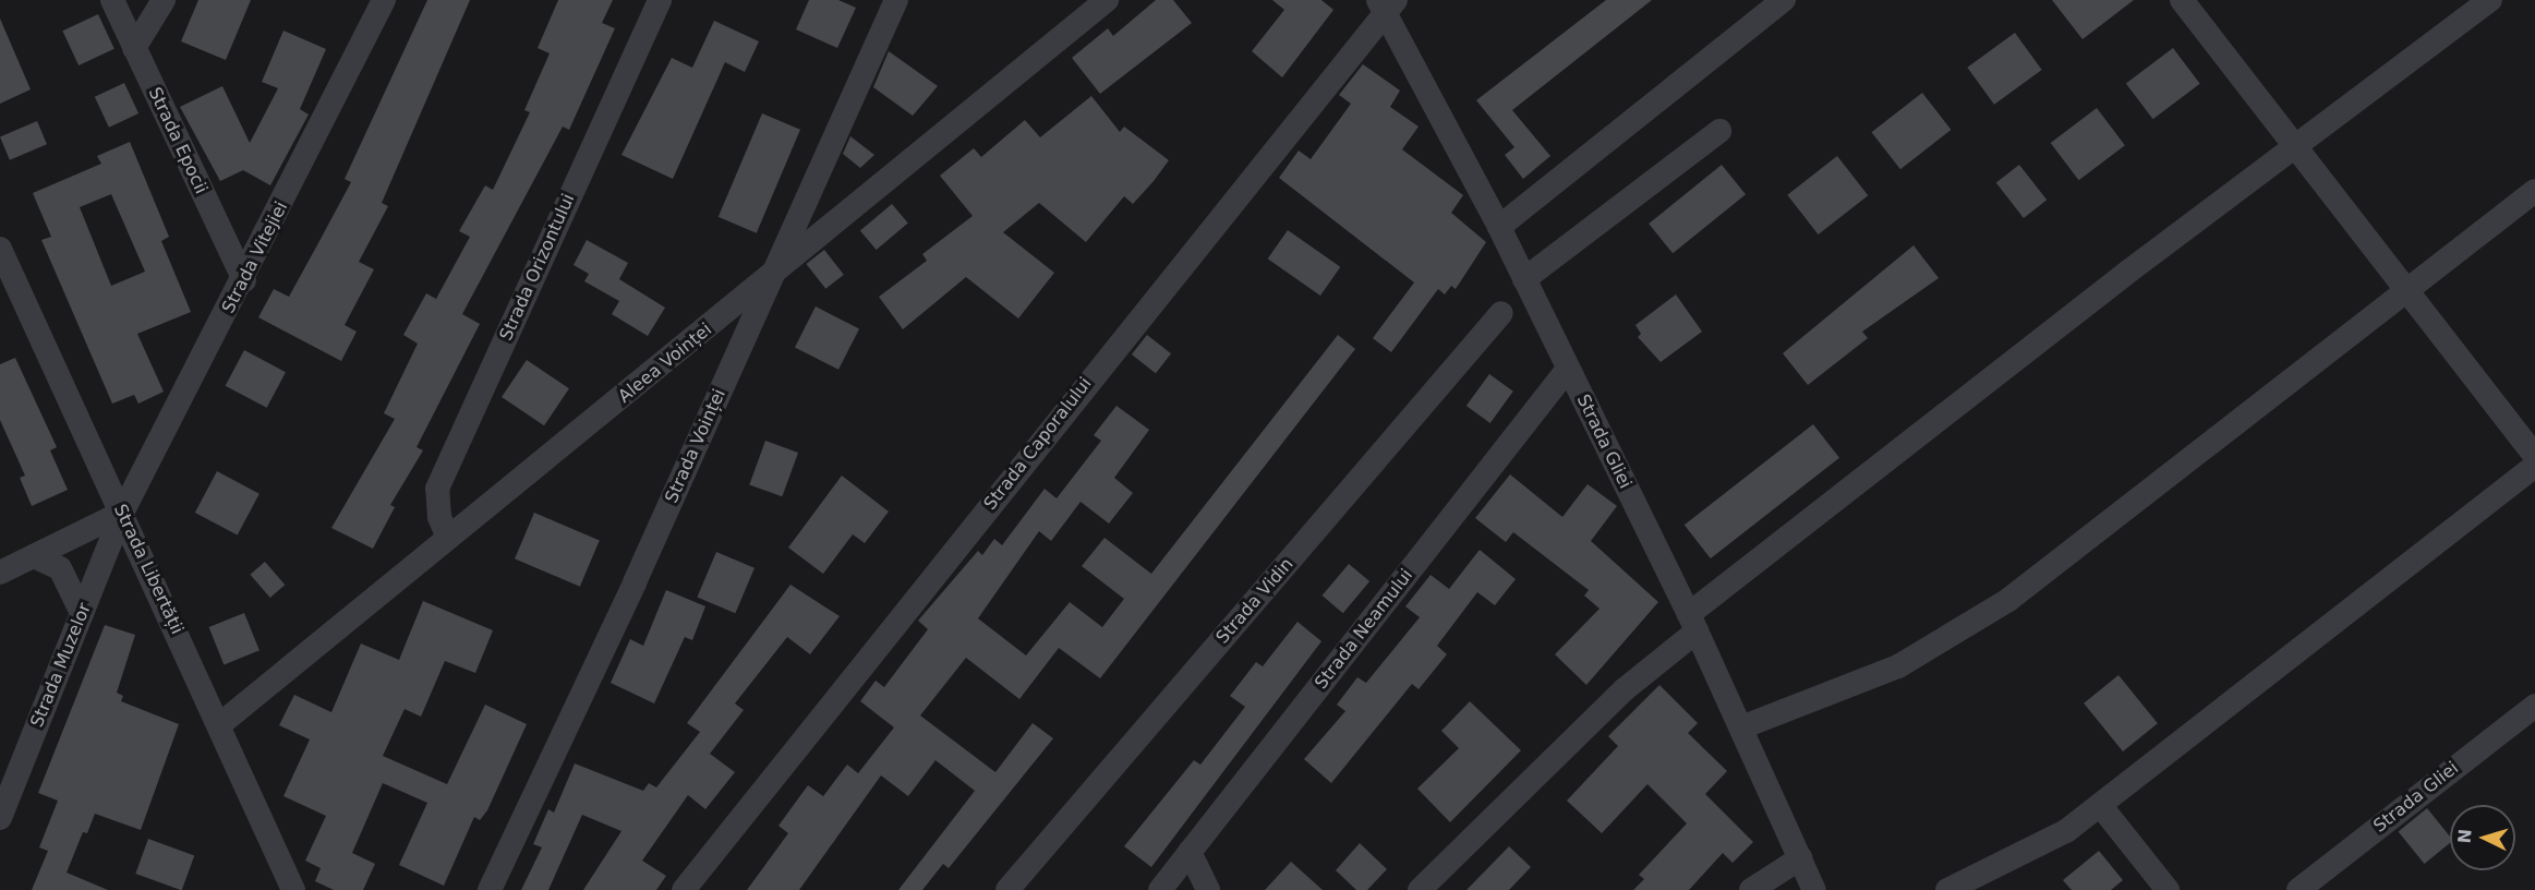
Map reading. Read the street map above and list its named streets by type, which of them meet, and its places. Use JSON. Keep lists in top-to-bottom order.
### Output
{
  "streets": {
    "street": [
      "Strada Epocii",
      "Strada Vitejiei",
      "Strada Orizontului",
      "Aleea Voinței",
      "Strada Gliei",
      "Strada Caporalului",
      "Strada Voinței",
      "Strada Libertății",
      "Strada Vidin",
      "Strada Neamului",
      "Strada Muzelor"
    ]
  },
  "crossings": [
    ["Strada Epocii", "Strada Vitejiei"],
    ["Strada Vitejiei", "Strada Libertății"],
    ["Strada Vitejiei", "Strada Muzelor"],
    ["Strada Orizontului", "Aleea Voinței"],
    ["Aleea Voinței", "Strada Voinței"],
    ["Aleea Voinței", "Strada Libertății"],
    ["Strada Gliei", "Strada Caporalului"],
    ["Strada Gliei", "Strada Neamului"],
    ["Strada Libertății", "Strada Muzelor"]
  ],
  "north": "left"
}
